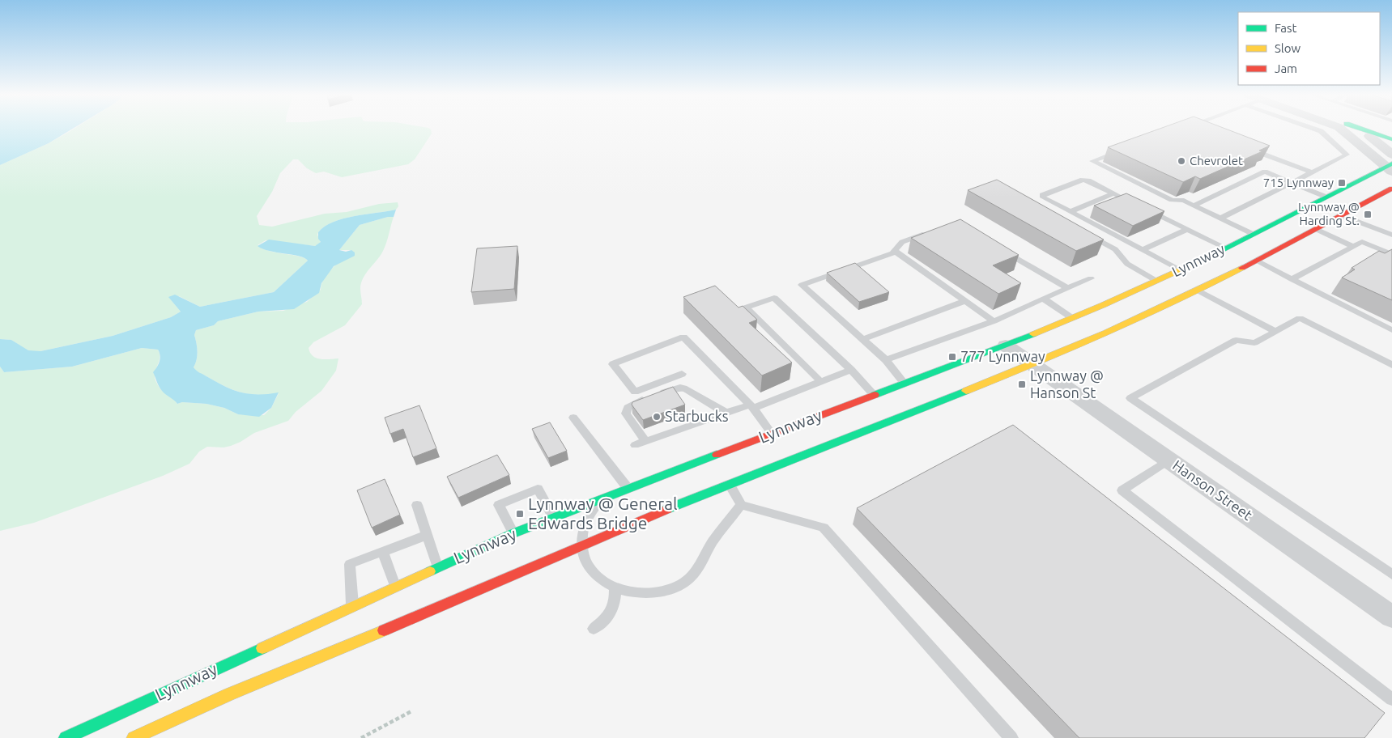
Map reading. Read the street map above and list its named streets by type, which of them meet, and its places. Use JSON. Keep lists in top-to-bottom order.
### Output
{
  "streets": {
    "highway": ["Lynnway"],
    "street": ["Hanson Street"]
  },
  "crossings": [
    ["Lynnway", "Hanson Street"]
  ],
  "places": {
    "other": ["Chevrolet", "Starbucks"],
    "transit": [
      "715 Lynnway",
      "Lynnway @ Harding St.",
      "777 Lynnway",
      "Lynnway @ Hanson St",
      "Lynnway @ General Edwards Bridge"
    ]
  },
  "legend": ["Fast", "Slow", "Jam"]
}
